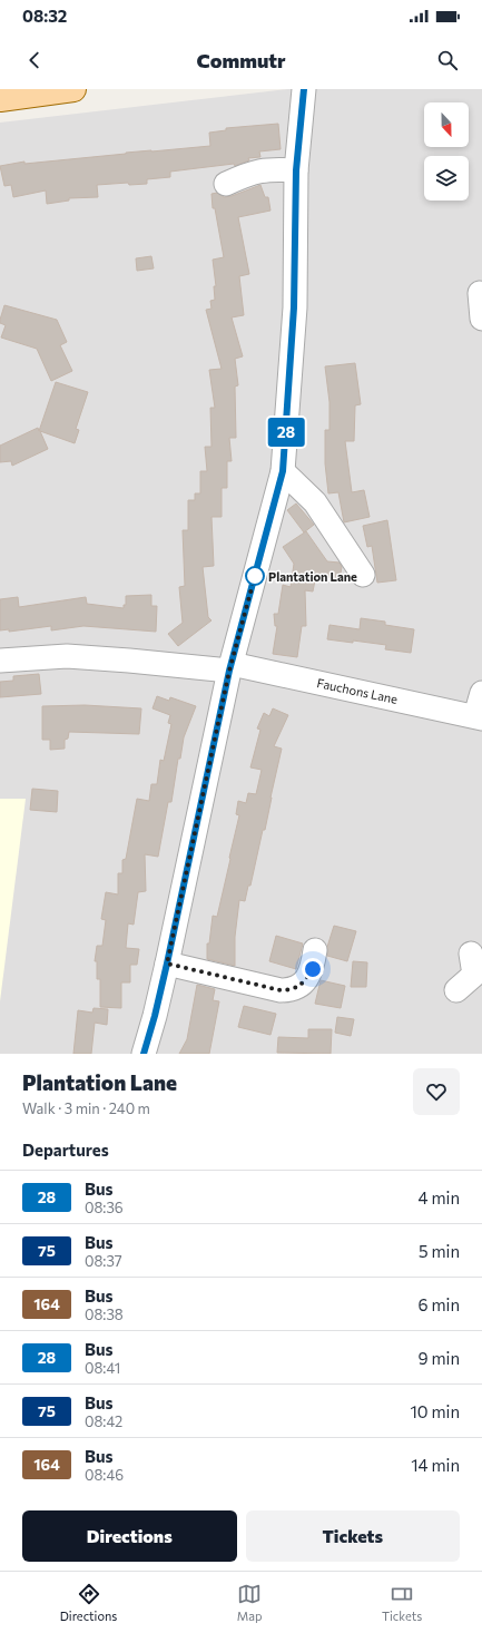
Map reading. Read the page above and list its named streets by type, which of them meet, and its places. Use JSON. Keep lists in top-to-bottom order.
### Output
{
  "streets": {
    "street": ["Fauchons Lane"]
  },
  "places": ["Plantation Lane"],
  "lines": ["bus line 28"],
  "north": "bottom",
  "page": {
    "status": "08:32",
    "header": "Commutr",
    "on_map": "28",
    "heading": [
      ["Plantation Lane", "Walk · 3 min · 240 m"],
      "Departures"
    ],
    "list": [
      {
        "mark": "28",
        "name": "Bus",
        "note": "08:36",
        "value": "4 min"
      },
      {
        "mark": "75",
        "name": "Bus",
        "note": "08:37",
        "value": "5 min"
      },
      {
        "mark": "164",
        "name": "Bus",
        "note": "08:38",
        "value": "6 min"
      },
      {
        "mark": "28",
        "name": "Bus",
        "note": "08:41",
        "value": "9 min"
      },
      {
        "mark": "75",
        "name": "Bus",
        "note": "08:42",
        "value": "10 min"
      },
      {
        "mark": "164",
        "name": "Bus",
        "note": "08:46",
        "value": "14 min"
      }
    ],
    "buttons": ["Directions", "Tickets"],
    "tabs": ["Directions", "Map", "Tickets"]
  }
}
